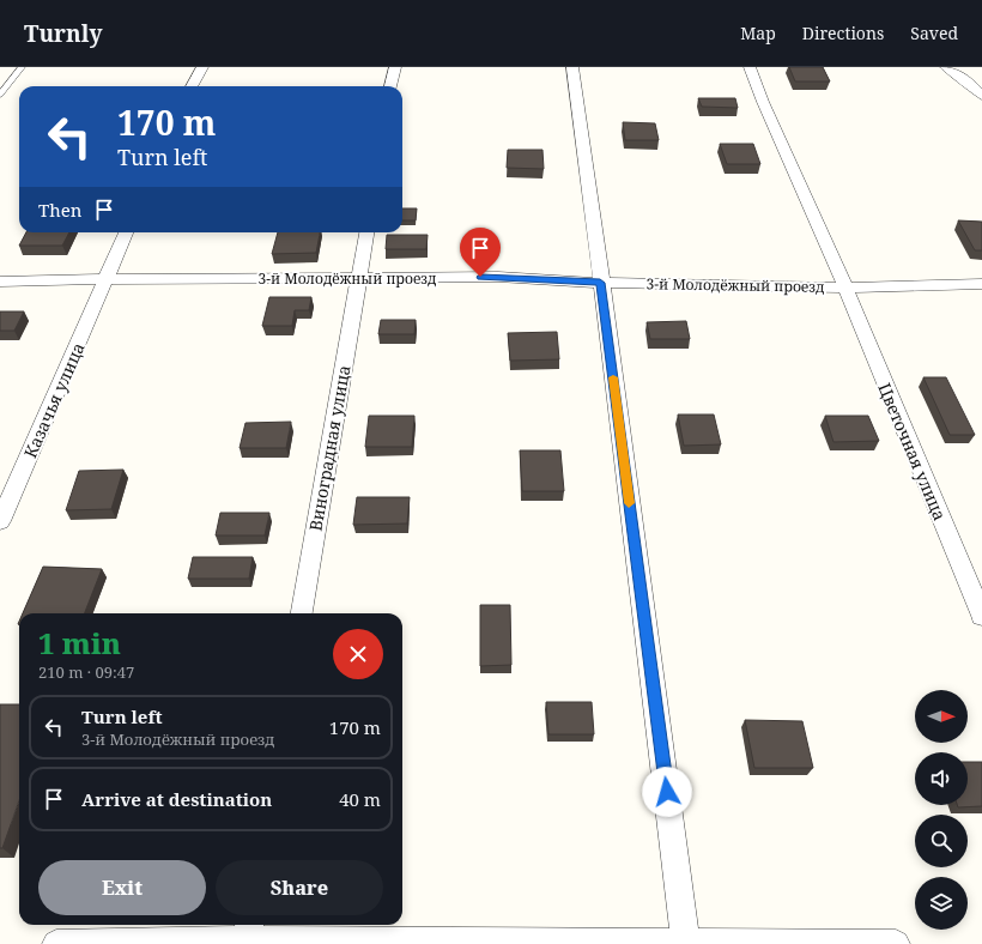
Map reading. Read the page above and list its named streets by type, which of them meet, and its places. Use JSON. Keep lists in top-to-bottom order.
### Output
{
  "streets": {
    "street": [
      "3-й Молодёжный проезд",
      "Казачья улица",
      "Виноградная улица",
      "Цветочная улица"
    ]
  },
  "crossings": [
    ["3-й Молодёжный проезд", "Казачья улица"],
    ["3-й Молодёжный проезд", "Виноградная улица"],
    ["3-й Молодёжный проезд", "Цветочная улица"]
  ],
  "north": "right",
  "page": {
    "header": "Turnly",
    "nav": ["Map", "Directions", "Saved"],
    "turn": ["170 m", "Turn left"],
    "then": "Then",
    "heading": ["1 min", "210 m · 09:47"],
    "list": [
      {
        "name": "Turn left",
        "note": "3-й Молодёжный проезд",
        "value": "170 m"
      },
      {
        "name": "Arrive at destination",
        "value": "40 m"
      }
    ],
    "buttons": ["Exit", "Share"]
  }
}
